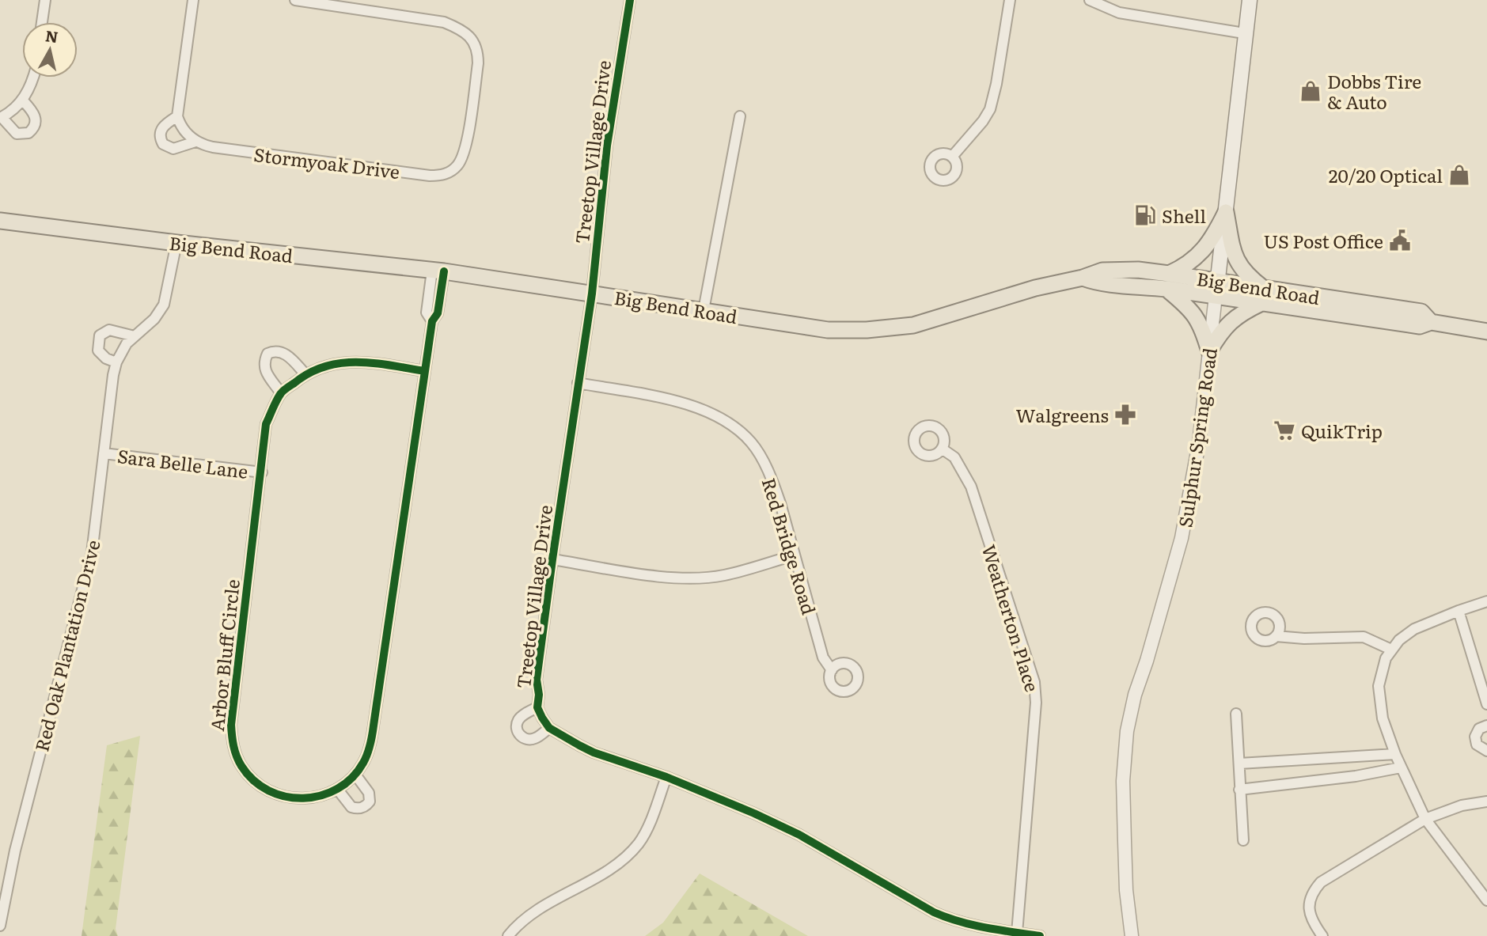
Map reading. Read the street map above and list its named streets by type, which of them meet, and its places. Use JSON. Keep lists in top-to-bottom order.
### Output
{
  "streets": {
    "main road": ["Big Bend Road", "Sulphur Spring Road"],
    "street": [
      "Treetop Village Drive",
      "Stormyoak Drive",
      "Sara Belle Lane",
      "Red Bridge Road",
      "Weatherton Place",
      "Red Oak Plantation Drive",
      "Arbor Bluff Circle"
    ]
  },
  "crossings": [
    ["Treetop Village Drive", "Big Bend Road"],
    ["Treetop Village Drive", "Red Bridge Road"],
    ["Big Bend Road", "Sulphur Spring Road"],
    ["Big Bend Road", "Red Oak Plantation Drive"],
    ["Big Bend Road", "Arbor Bluff Circle"],
    ["Sara Belle Lane", "Red Oak Plantation Drive"],
    ["Sara Belle Lane", "Arbor Bluff Circle"]
  ],
  "places": {
    "shop": ["Dobbs Tire & Auto", "20/20 Optical"],
    "fuel station": ["Shell"],
    "public building": ["US Post Office"],
    "pharmacy": ["Walgreens"],
    "supermarket": ["QuikTrip"]
  },
  "north": "top"
}
